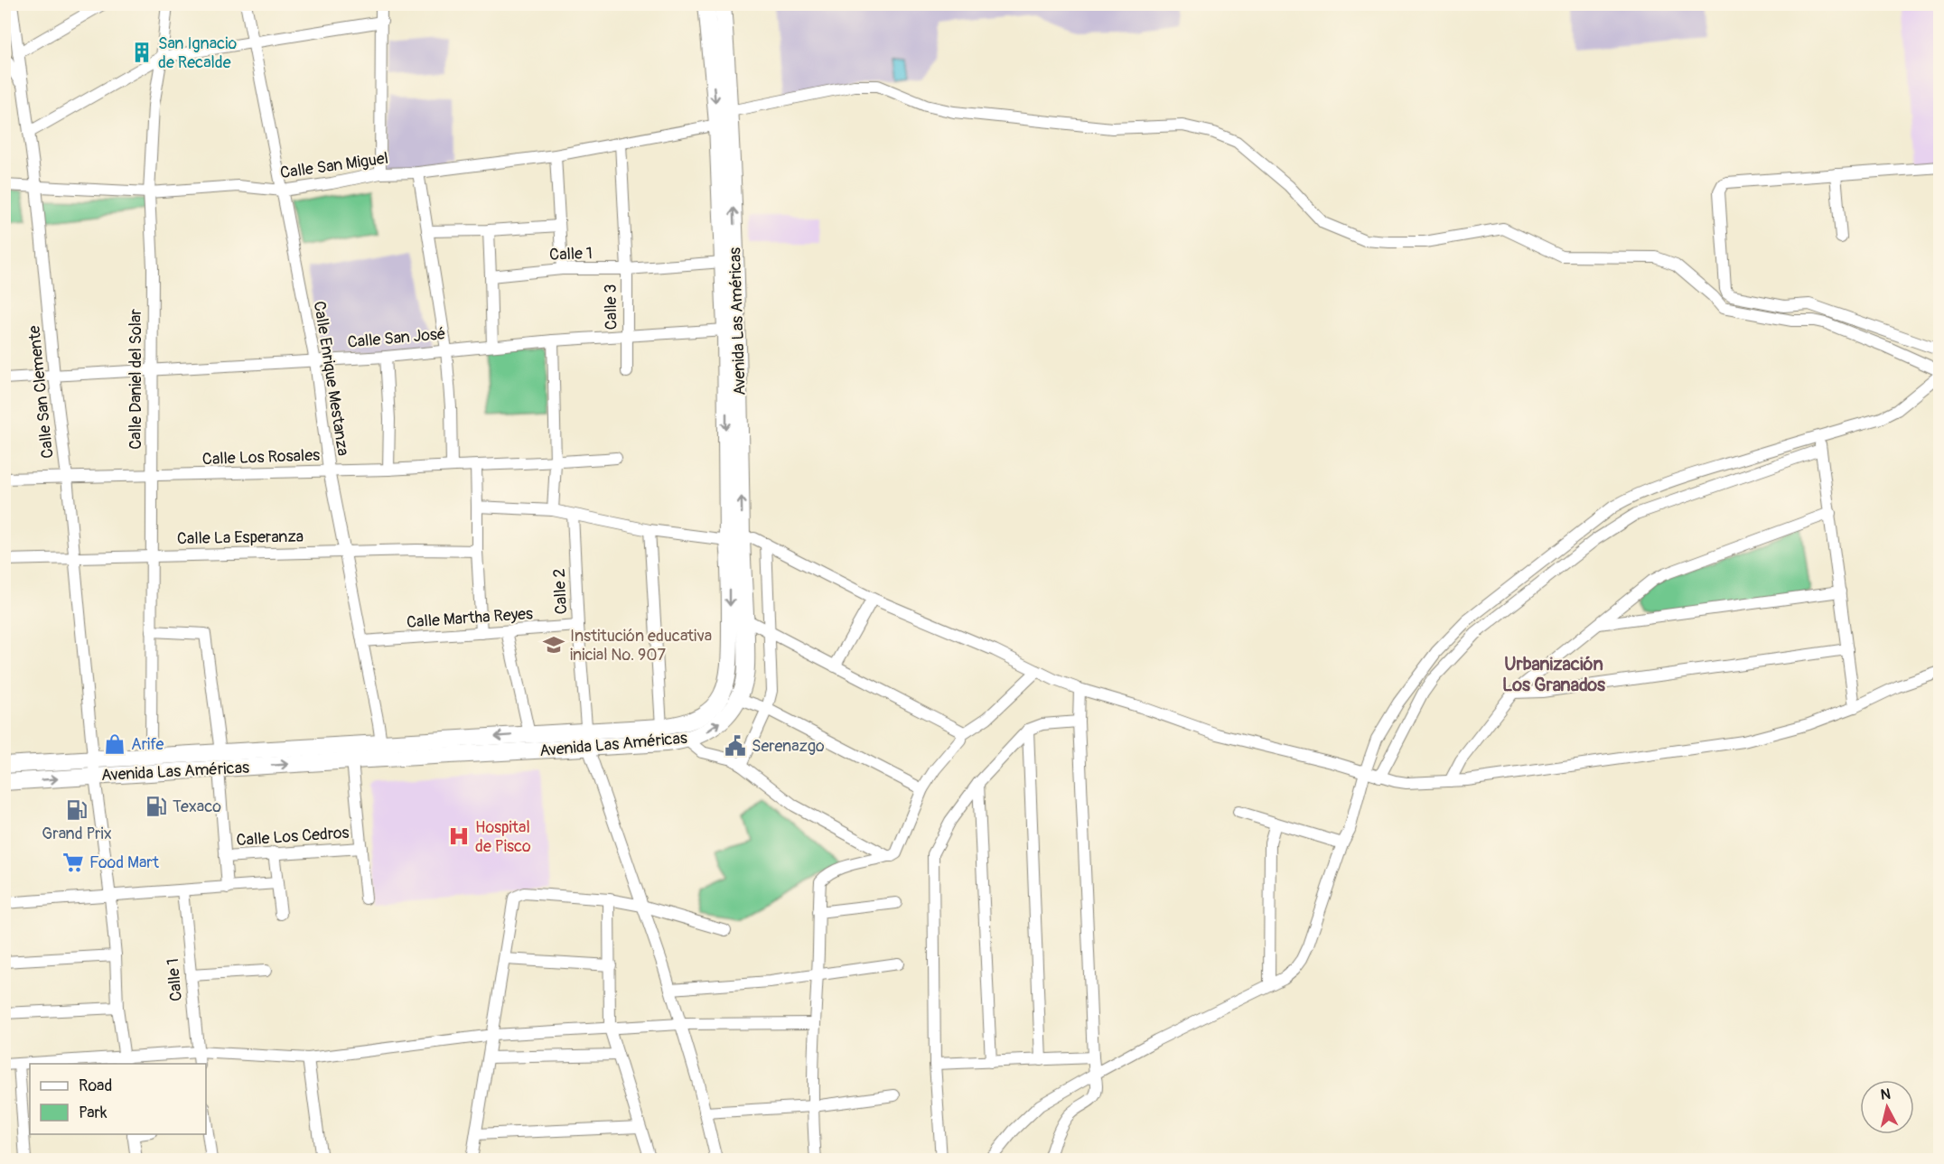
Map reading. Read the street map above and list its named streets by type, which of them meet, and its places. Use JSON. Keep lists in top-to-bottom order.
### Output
{
  "streets": {
    "main road": ["Avenida Las Américas"],
    "street": [
      "Calle San Miguel",
      "Calle 1",
      "Calle 3",
      "Calle San José",
      "Calle Enrique Mestanza",
      "Calle Daniel del Solar",
      "Calle San Clemente",
      "Calle Los Rosales",
      "Calle La Esperanza",
      "Calle 2",
      "Calle Martha Reyes",
      "Calle Los Cedros"
    ]
  },
  "crossings": [
    ["Calle San Miguel", "Calle 3"],
    ["Calle San Miguel", "Avenida Las Américas"],
    ["Calle San Miguel", "Calle Enrique Mestanza"],
    ["Calle San Miguel", "Calle Daniel del Solar"],
    ["Calle San Miguel", "Calle San Clemente"],
    ["Calle 1", "Calle 3"],
    ["Calle 1", "Avenida Las Américas"],
    ["Calle 3", "Calle San José"],
    ["Avenida Las Américas", "Calle San José"],
    ["Avenida Las Américas", "Calle Enrique Mestanza"],
    ["Avenida Las Américas", "Calle Daniel del Solar"],
    ["Avenida Las Américas", "Calle San Clemente"],
    ["Avenida Las Américas", "Calle 2"],
    ["Calle San José", "Calle Enrique Mestanza"],
    ["Calle San José", "Calle Daniel del Solar"],
    ["Calle San José", "Calle San Clemente"],
    ["Calle Enrique Mestanza", "Calle Los Rosales"],
    ["Calle Enrique Mestanza", "Calle La Esperanza"],
    ["Calle Enrique Mestanza", "Calle Martha Reyes"],
    ["Calle Daniel del Solar", "Calle Los Rosales"],
    ["Calle Daniel del Solar", "Calle La Esperanza"],
    ["Calle San Clemente", "Calle Los Rosales"],
    ["Calle San Clemente", "Calle La Esperanza"],
    ["Calle 2", "Calle Martha Reyes"]
  ],
  "districts": ["Urbanización Los Granados"],
  "places": {
    "building": ["San Ignacio de Recalde"],
    "school or university": ["Institución educativa inicial No. 907"],
    "shop": ["Arife"],
    "public building": ["Serenazgo"],
    "fuel station": ["Texaco", "Grand Prix"],
    "hospital": ["Hospital de Pisco"],
    "supermarket": ["Food Mart"]
  },
  "legend": ["Road", "Park"],
  "north": "top"
}
